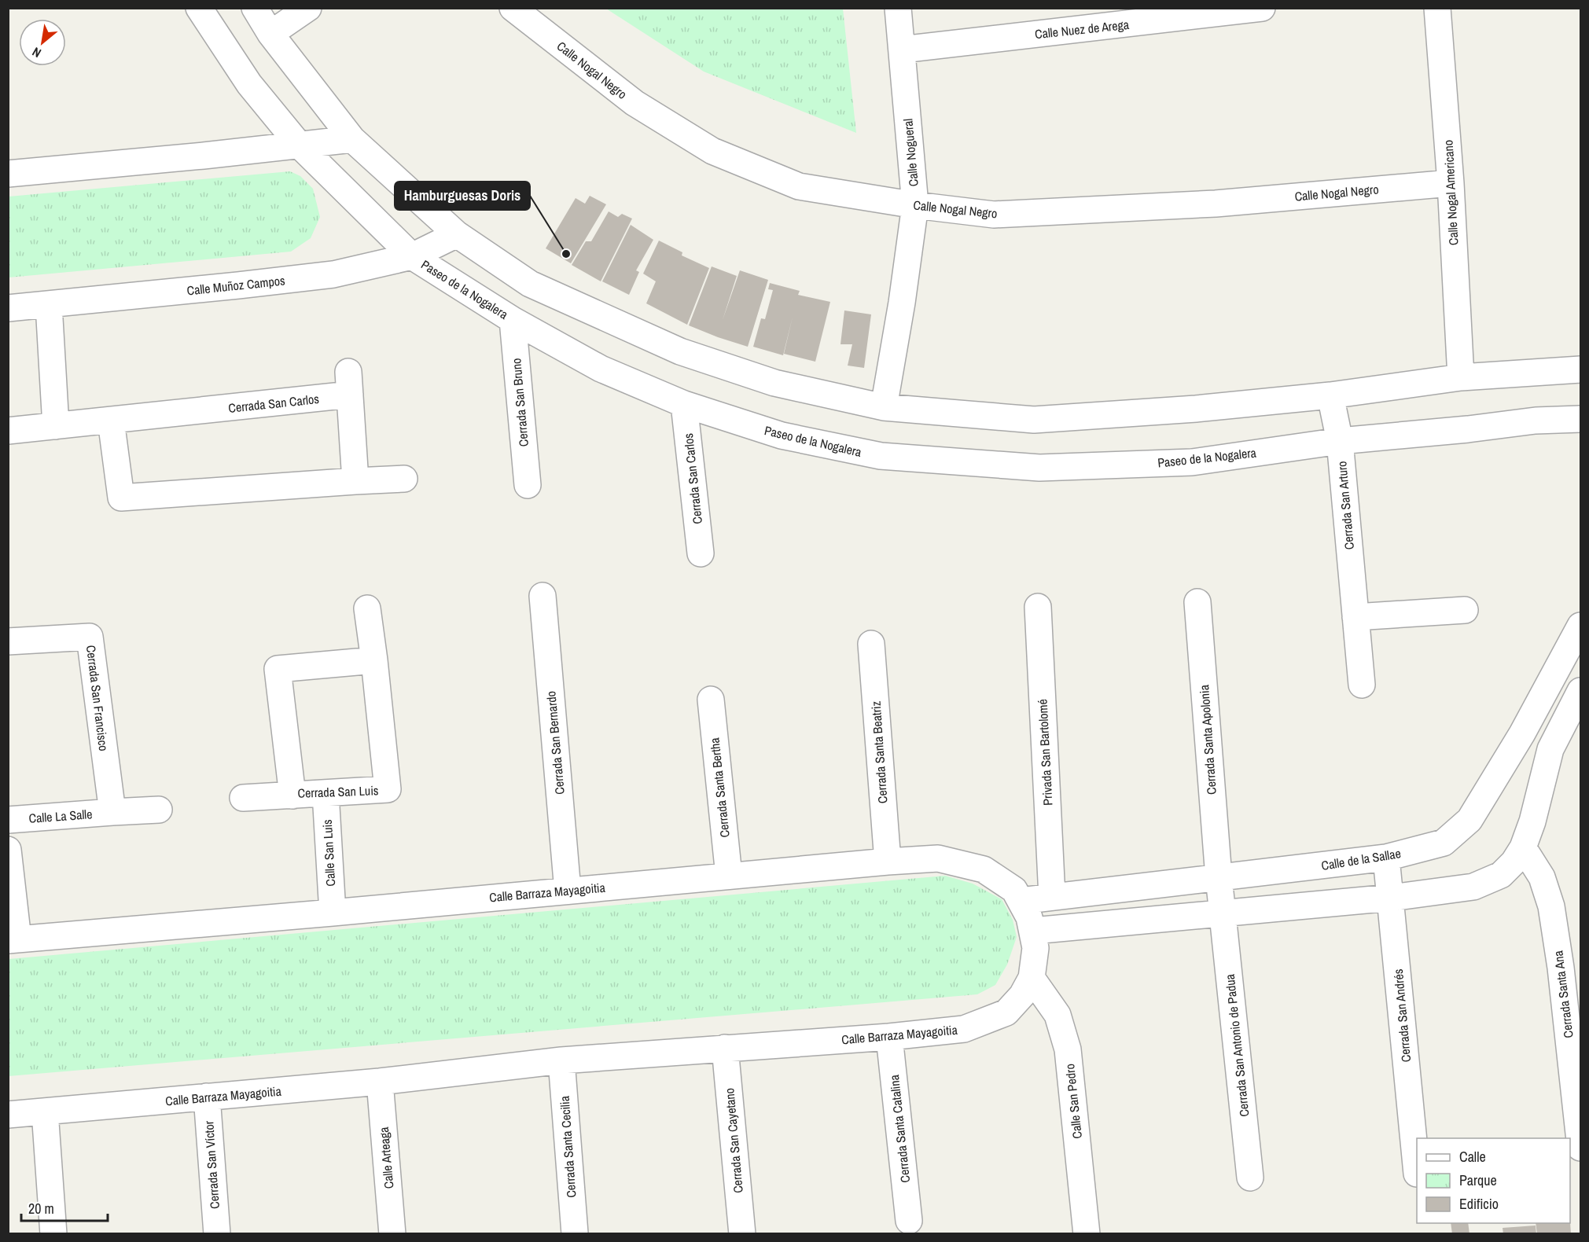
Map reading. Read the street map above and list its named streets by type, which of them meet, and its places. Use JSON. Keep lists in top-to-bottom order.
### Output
{
  "streets": {
    "street": [
      "Calle Nuez de Arega",
      "Calle Nogal Negro",
      "Calle Nogueral",
      "Calle Nogal Americano",
      "Calle Muñoz Campos",
      "Paseo de la Nogalera",
      "Cerrada San Bruno",
      "Cerrada San Carlos",
      "Cerrada San Arturo",
      "Cerrada San Francisco",
      "Cerrada Santa Apolonia",
      "Cerrada San Bernardo",
      "Cerrada Santa Beatriz",
      "Privada San Bartolomé",
      "Cerrada Santa Bertha",
      "Cerrada San Luis",
      "Calle La Salle",
      "Calle San Luis",
      "Calle de la Sallae",
      "Calle Barraza Mayagoitia",
      "Cerrada Santa Ana",
      "Cerrada San Andrés",
      "Cerrada San Antonio de Padua",
      "Calle San Pedro",
      "Cerrada Santa Catalina",
      "Cerrada San Cayetano",
      "Cerrada Santa Cecilia",
      "Calle Arteaga",
      "Cerrada San Víctor"
    ]
  },
  "crossings": [
    ["Calle Nuez de Arega", "Calle Nogueral"],
    ["Calle Nogal Negro", "Calle Nogueral"],
    ["Calle Nogal Negro", "Calle Nogal Americano"],
    ["Calle Muñoz Campos", "Paseo de la Nogalera"],
    ["Paseo de la Nogalera", "Cerrada San Bruno"],
    ["Paseo de la Nogalera", "Cerrada San Carlos"],
    ["Paseo de la Nogalera", "Cerrada San Arturo"],
    ["Cerrada San Francisco", "Calle La Salle"],
    ["Cerrada Santa Apolonia", "Calle de la Sallae"],
    ["Cerrada Santa Apolonia", "Cerrada San Antonio de Padua"],
    ["Cerrada San Bernardo", "Calle Barraza Mayagoitia"],
    ["Cerrada Santa Beatriz", "Calle Barraza Mayagoitia"],
    ["Privada San Bartolomé", "Calle de la Sallae"],
    ["Cerrada Santa Bertha", "Calle Barraza Mayagoitia"],
    ["Cerrada San Luis", "Calle San Luis"],
    ["Calle San Luis", "Calle Barraza Mayagoitia"],
    ["Calle de la Sallae", "Calle Barraza Mayagoitia"],
    ["Calle de la Sallae", "Cerrada San Andrés"],
    ["Calle Barraza Mayagoitia", "Calle San Pedro"],
    ["Calle Barraza Mayagoitia", "Cerrada Santa Catalina"],
    ["Calle Barraza Mayagoitia", "Cerrada San Cayetano"],
    ["Calle Barraza Mayagoitia", "Cerrada Santa Cecilia"],
    ["Calle Barraza Mayagoitia", "Calle Arteaga"],
    ["Calle Barraza Mayagoitia", "Cerrada San Víctor"]
  ],
  "places": ["Hamburguesas Doris"],
  "legend": ["Calle", "Parque", "Edificio"],
  "scale_bar": "20 m",
  "north": "bottom left"
}
